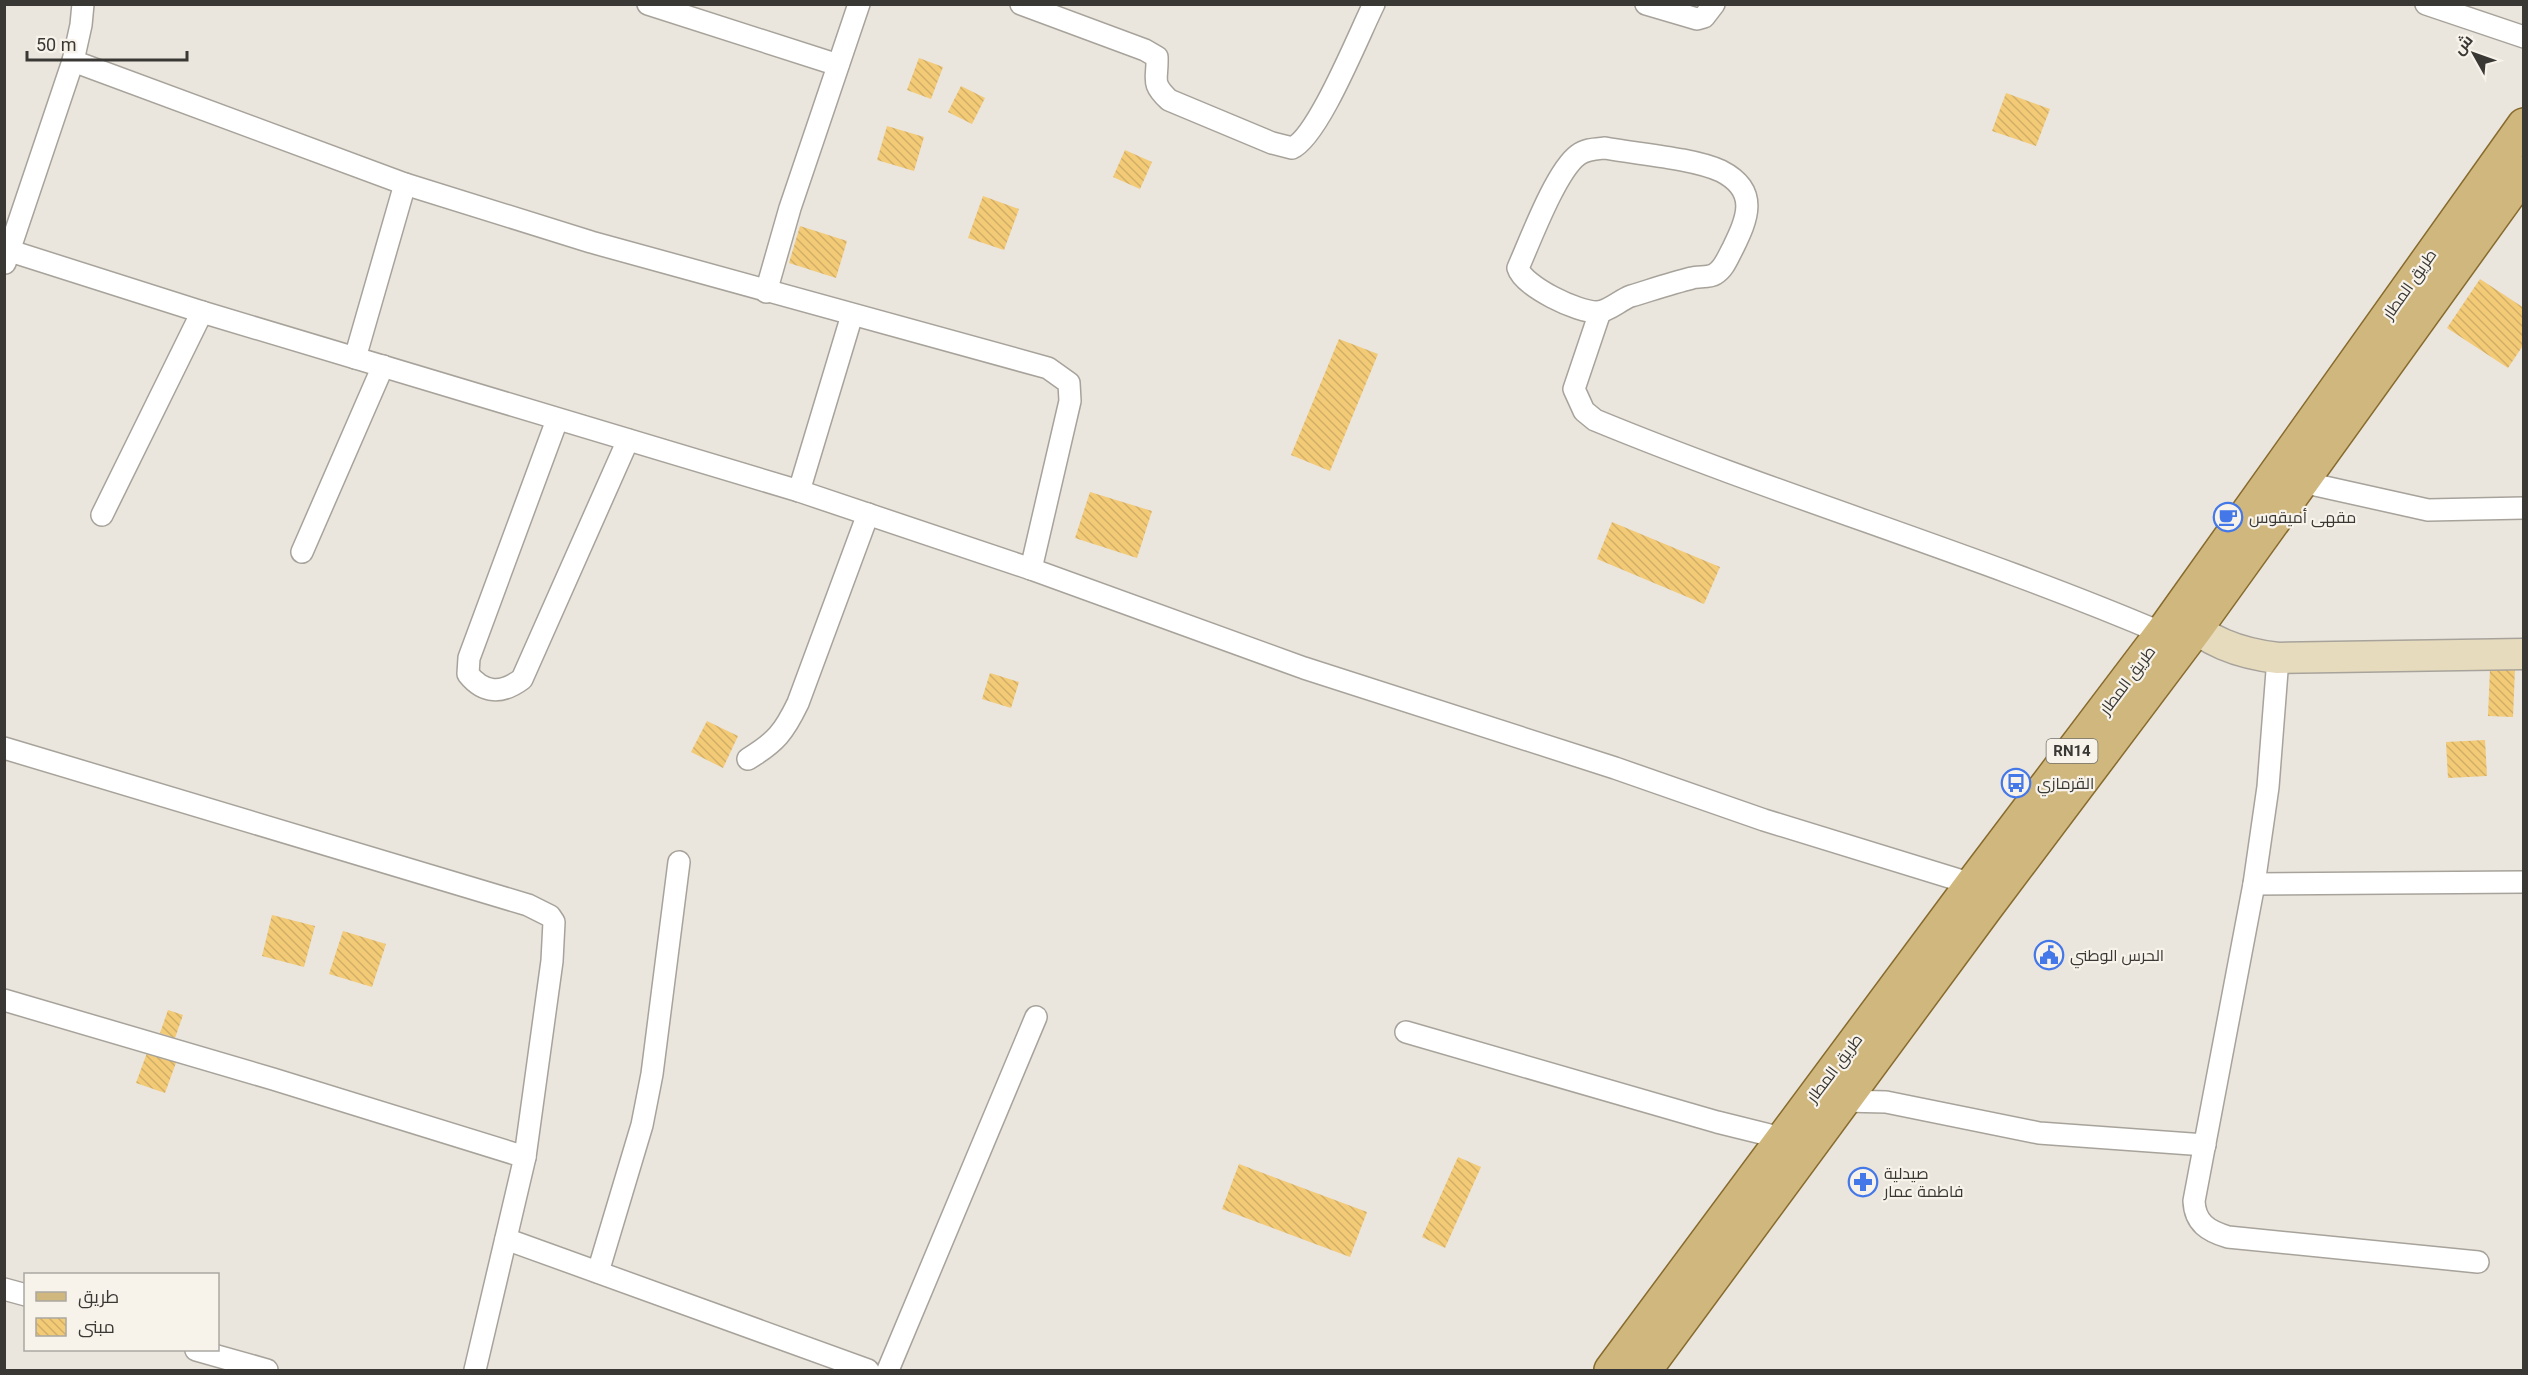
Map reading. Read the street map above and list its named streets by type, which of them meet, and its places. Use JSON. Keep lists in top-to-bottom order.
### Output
{
  "streets": {
    "main road": ["طريق المطار", "RN14"]
  },
  "places": {
    "cafe": ["مقهى أميقوس"],
    "bus stop": ["القرمازي"],
    "public building": ["الحرس الوطني"],
    "pharmacy": ["صيدلية فاطمة عمار"]
  },
  "legend": ["طريق", "مبنى"],
  "scale_bar": "50 m",
  "north": "top left"
}
